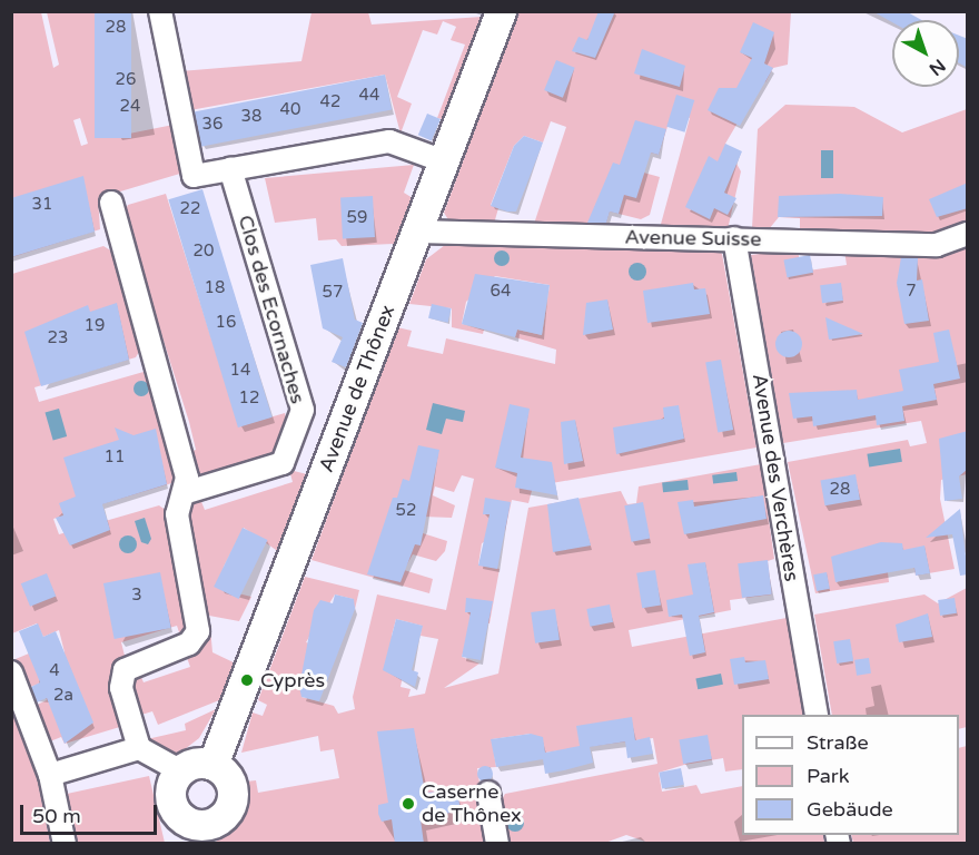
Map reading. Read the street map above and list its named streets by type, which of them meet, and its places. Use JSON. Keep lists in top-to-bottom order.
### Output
{
  "streets": {
    "main road": ["Avenue de Thônex"],
    "street": ["Avenue Suisse", "Clos des Ecornaches", "Avenue des Verchères"]
  },
  "crossings": [
    ["Avenue Suisse", "Avenue de Thônex"],
    ["Avenue Suisse", "Avenue des Verchères"]
  ],
  "places": ["Cyprès", "Caserne de Thônex"],
  "house_numbers": [
    "28",
    "26",
    "44",
    "42",
    "24",
    "40",
    "38",
    "36",
    "31",
    "22",
    "59",
    "20",
    "18",
    "64",
    "7",
    "57",
    "16",
    "19",
    "23",
    "14",
    "12",
    "11",
    "28",
    "52",
    "3",
    "4",
    "2a"
  ],
  "legend": ["Straße", "Park", "Gebäude"],
  "scale_bar": "50 m",
  "north": "bottom right"
}
